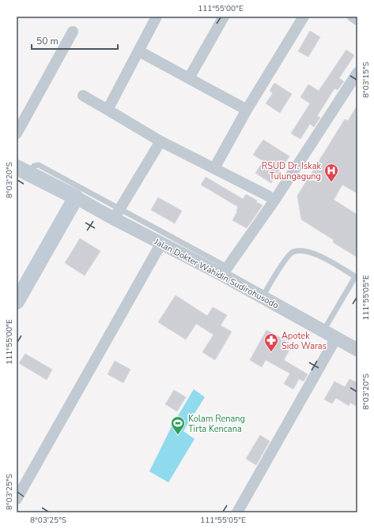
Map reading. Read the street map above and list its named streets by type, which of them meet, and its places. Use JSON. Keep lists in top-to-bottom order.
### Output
{
  "streets": {
    "street": ["Jalan Dokter Wahidin Sudirohusodo"]
  },
  "places": {
    "hospital": ["RSUD Dr. Iskak Tulungagung"],
    "pharmacy": ["Apotek Sido Waras"],
    "sports": ["Kolam Renang Tirta Kencana"]
  },
  "scale_bar": "50 m",
  "coordinates": [
    "111°55'00\"E",
    "8°03'15\"S",
    "8°03'20\"S",
    "111°55'05\"E",
    "8°03'25\"S"
  ]
}
